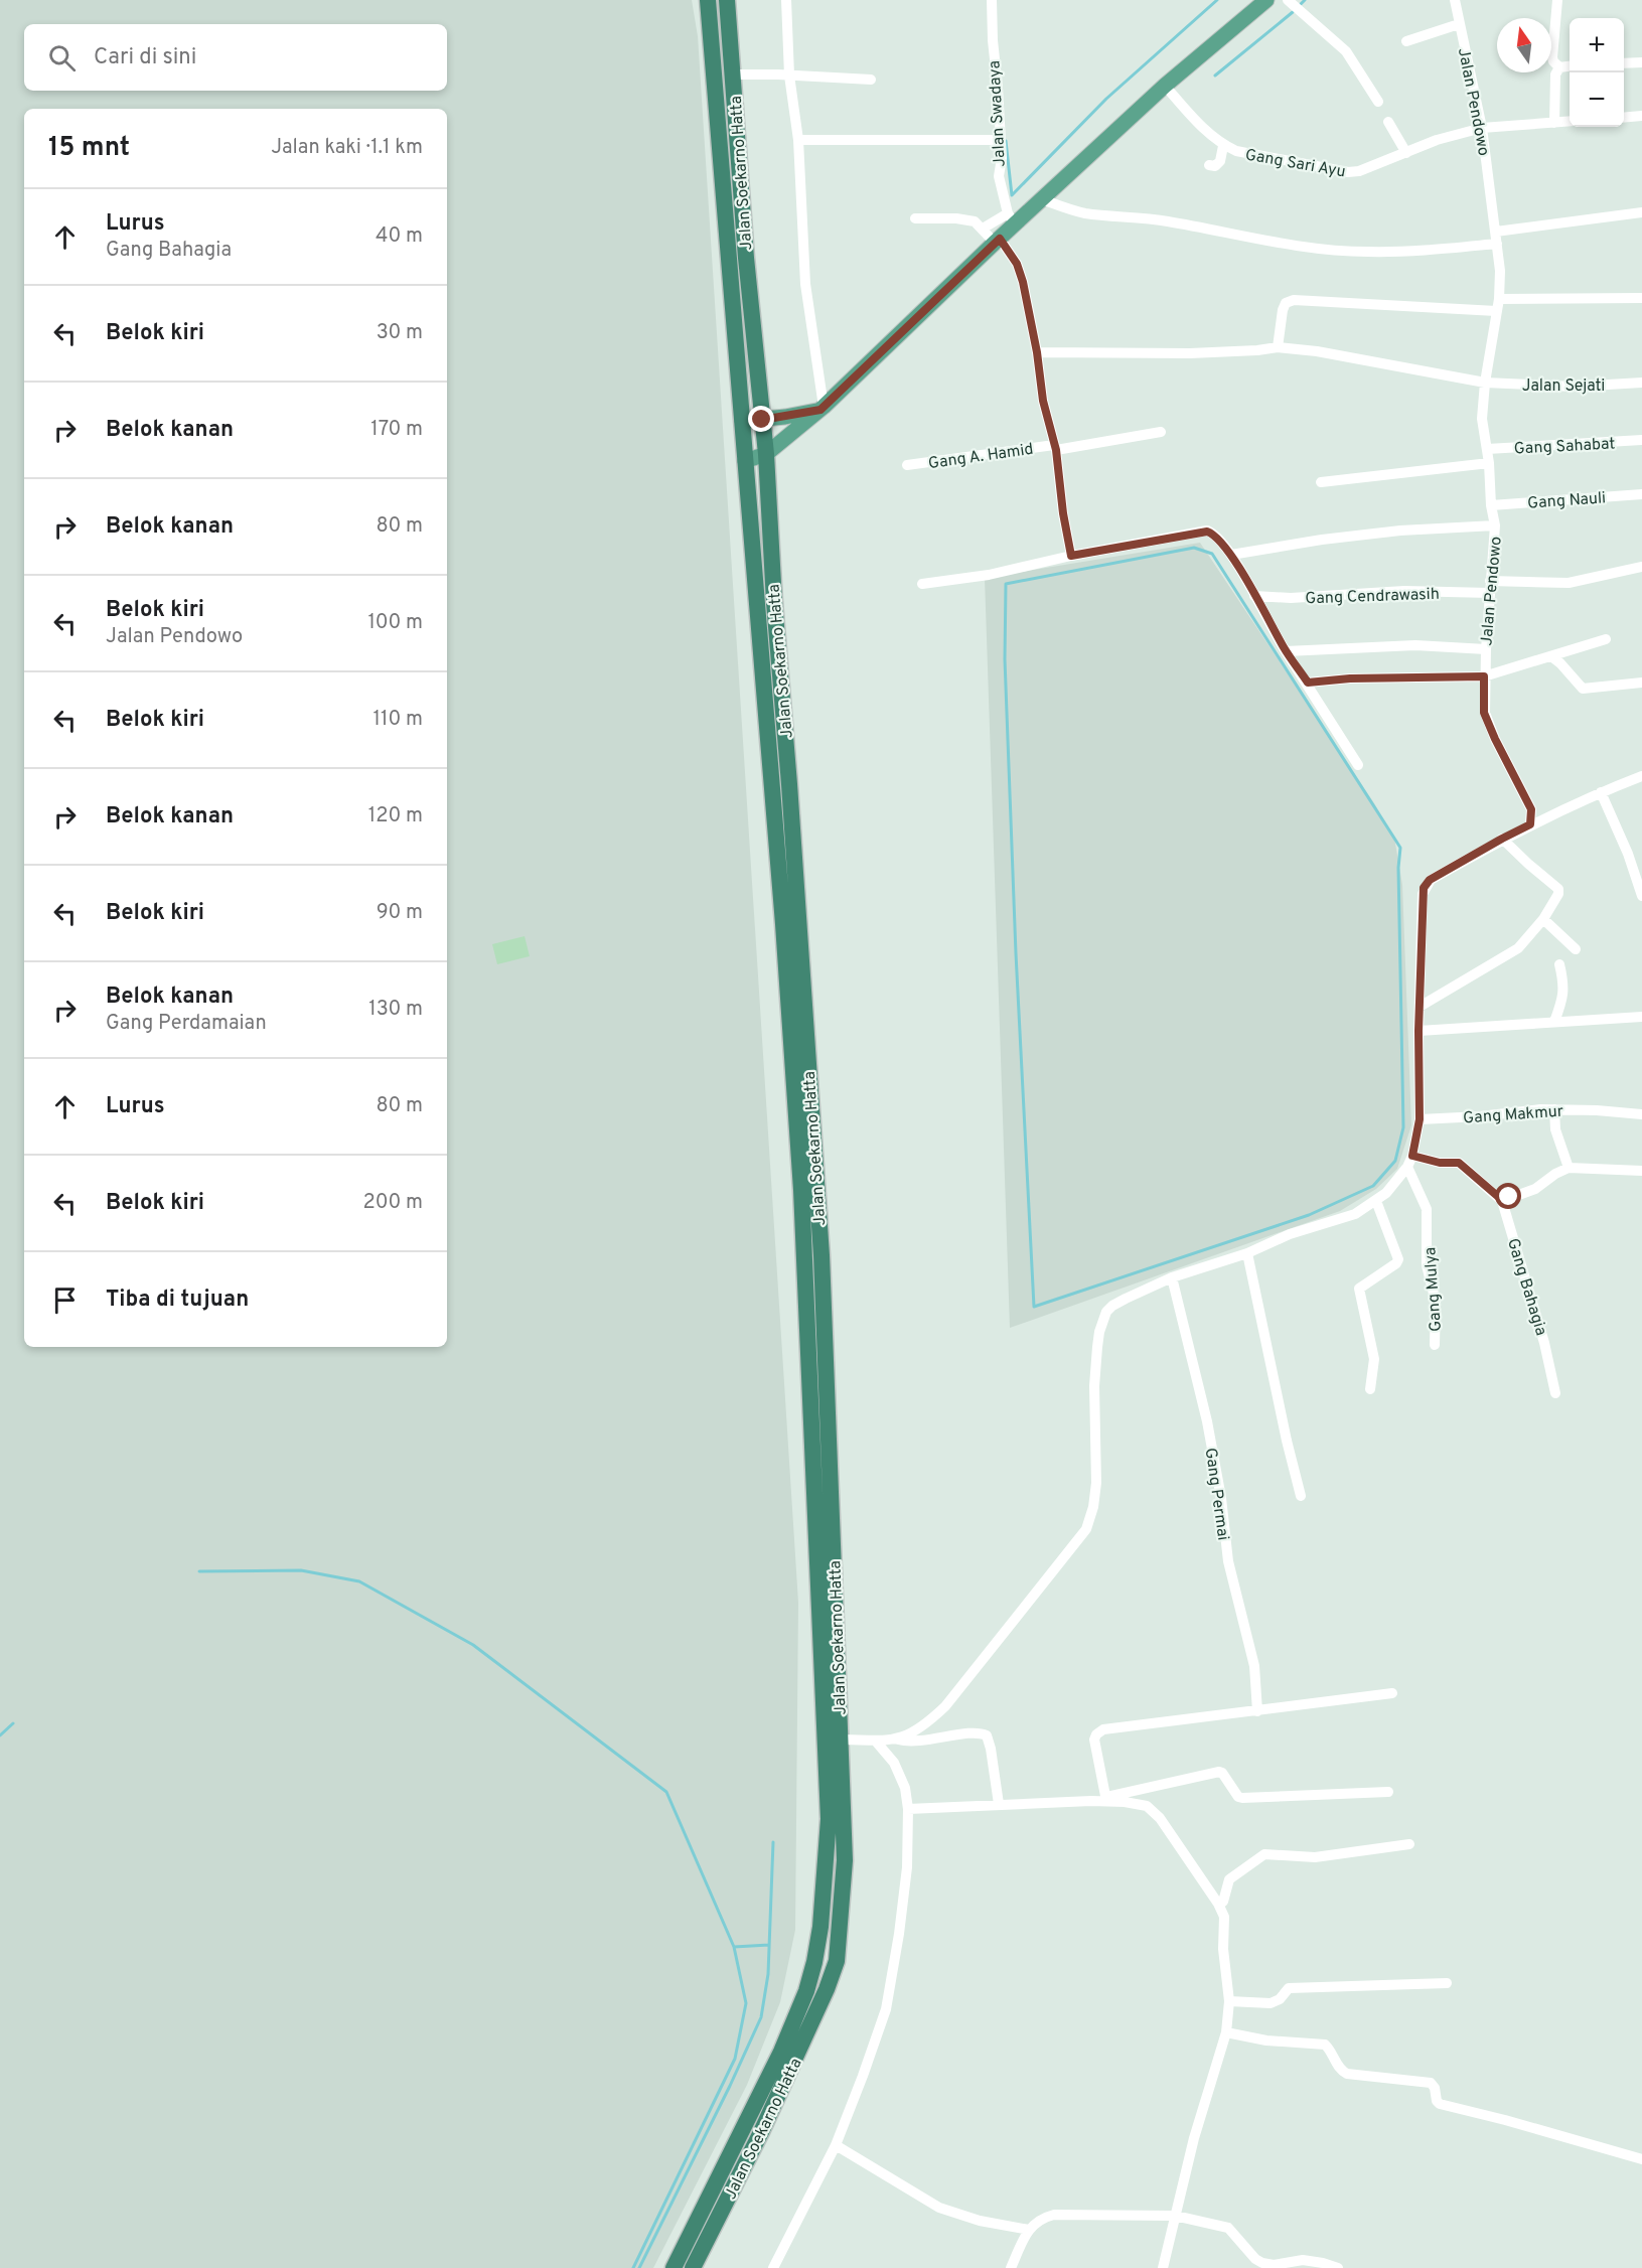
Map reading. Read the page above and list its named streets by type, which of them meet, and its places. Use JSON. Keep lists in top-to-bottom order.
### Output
{
  "streets": {
    "highway": ["Jalan Soekarno Hatta"],
    "street": [
      "Jalan Pendowo",
      "Jalan Swadaya",
      "Gang Sari Ayu",
      "Jalan Sejati",
      "Gang Sahabat",
      "Gang A. Hamid",
      "Gang Nauli",
      "Gang Cendrawasih",
      "Gang Makmur",
      "Gang Bahagia",
      "Gang Mulya",
      "Gang Permai"
    ]
  },
  "crossings": [
    ["Jalan Pendowo", "Gang Sari Ayu"],
    ["Jalan Pendowo", "Jalan Sejati"],
    ["Jalan Pendowo", "Gang Sahabat"],
    ["Jalan Pendowo", "Gang Nauli"],
    ["Jalan Pendowo", "Gang Cendrawasih"]
  ],
  "north": "top",
  "page": {
    "map_buttons": ["+", "−"],
    "search": "Cari di sini",
    "heading": ["15 mnt", "Jalan kaki · 1.1 km"],
    "list": [
      ["Lurus", "Gang Bahagia", "40 m"],
      ["Belok kiri", "30 m"],
      ["Belok kanan", "170 m"],
      ["Belok kanan", "80 m"],
      ["Belok kiri", "Jalan Pendowo", "100 m"],
      ["Belok kiri", "110 m"],
      ["Belok kanan", "120 m"],
      ["Belok kiri", "90 m"],
      ["Belok kanan", "Gang Perdamaian", "130 m"],
      ["Lurus", "80 m"],
      ["Belok kiri", "200 m"],
      "Tiba di tujuan"
    ]
  }
}
